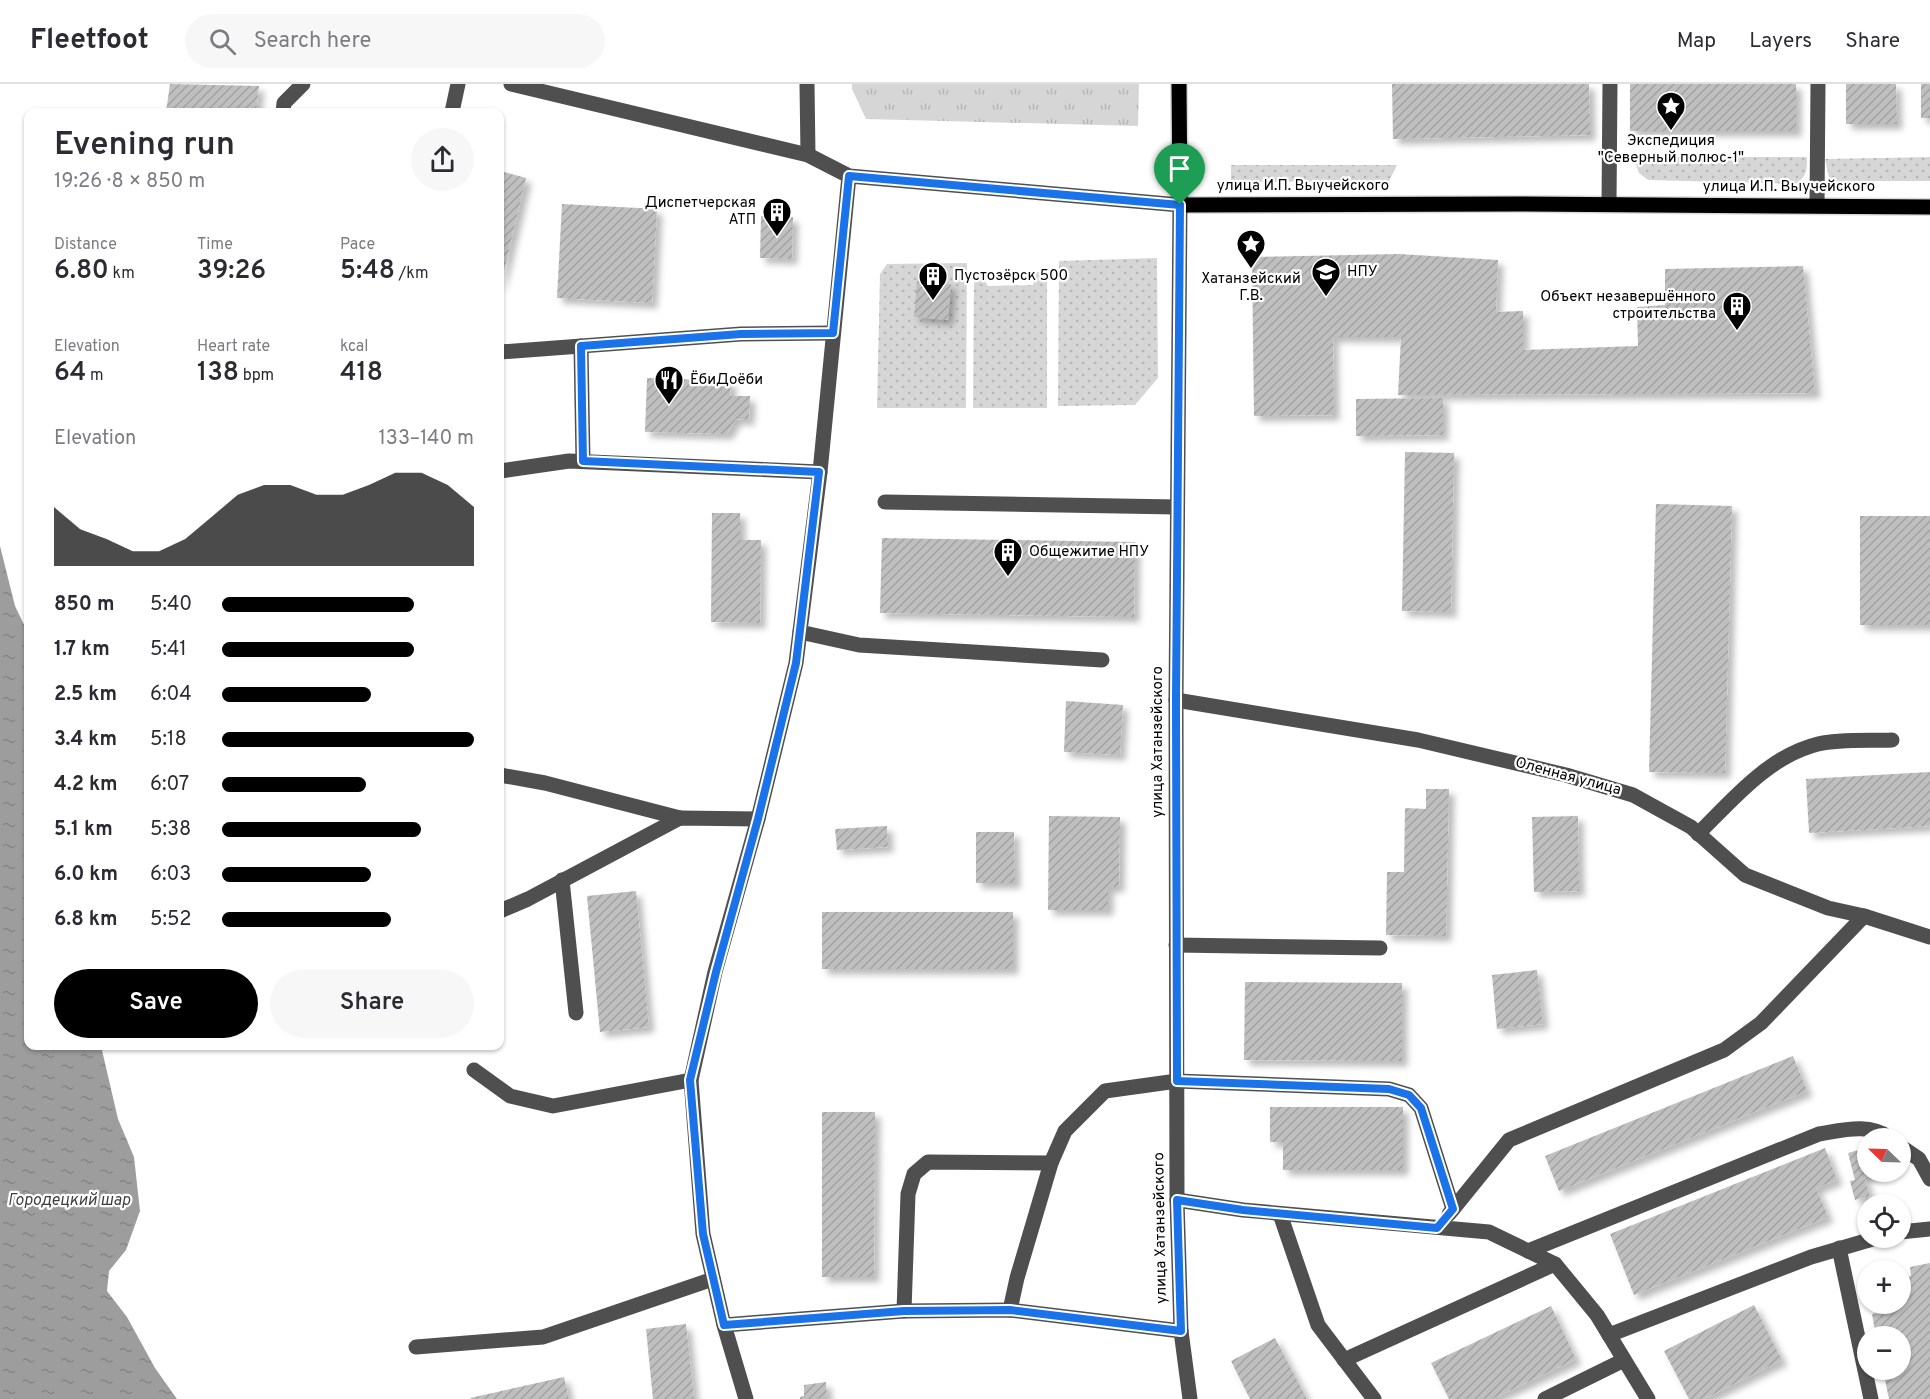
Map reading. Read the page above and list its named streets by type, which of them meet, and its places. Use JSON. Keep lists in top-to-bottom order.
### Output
{
  "streets": {
    "main road": ["улица И.П. Выучейского", "улица Хатанзейского"],
    "street": ["Оленная улица"]
  },
  "crossings": [
    ["улица И.П. Выучейского", "улица Хатанзейского"],
    ["улица Хатанзейского", "Оленная улица"]
  ],
  "water": ["Городецкий шар"],
  "places": {
    "place": ["Экспедиция \"Северный полюс-1\"", "Хатанзейский Г.В."],
    "building": [
      "Диспетчерская АТП",
      "Пустозёрск 500",
      "Объект незавершённого строительства",
      "Общежитие НПУ"
    ],
    "school or university": ["НПУ"],
    "restaurant": ["ЁбиДоёби"]
  },
  "north": "top left",
  "page": {
    "header": "Fleetfoot",
    "search": "Search here",
    "nav": ["Map", "Layers", "Share"],
    "heading": ["Evening run", "19:26 · 8 × 850 m"],
    "stats": [
      ["Distance", "6.80 km"],
      ["Time", "39:26"],
      ["Pace", "5:48 /km"],
      ["Elevation", "64 m"],
      ["Heart rate", "138 bpm"],
      ["kcal", "418"]
    ],
    "chart": ["Elevation", "133–140 m"],
    "list": [
      {
        "name": "850 m",
        "note": "5:40"
      },
      {
        "name": "1.7 km",
        "note": "5:41"
      },
      {
        "name": "2.5 km",
        "note": "6:04"
      },
      {
        "name": "3.4 km",
        "note": "5:18"
      },
      {
        "name": "4.2 km",
        "note": "6:07"
      },
      {
        "name": "5.1 km",
        "note": "5:38"
      },
      {
        "name": "6.0 km",
        "note": "6:03"
      },
      {
        "name": "6.8 km",
        "note": "5:52"
      }
    ],
    "buttons": ["Save", "Share"],
    "map_buttons": ["+", "−"]
  }
}
